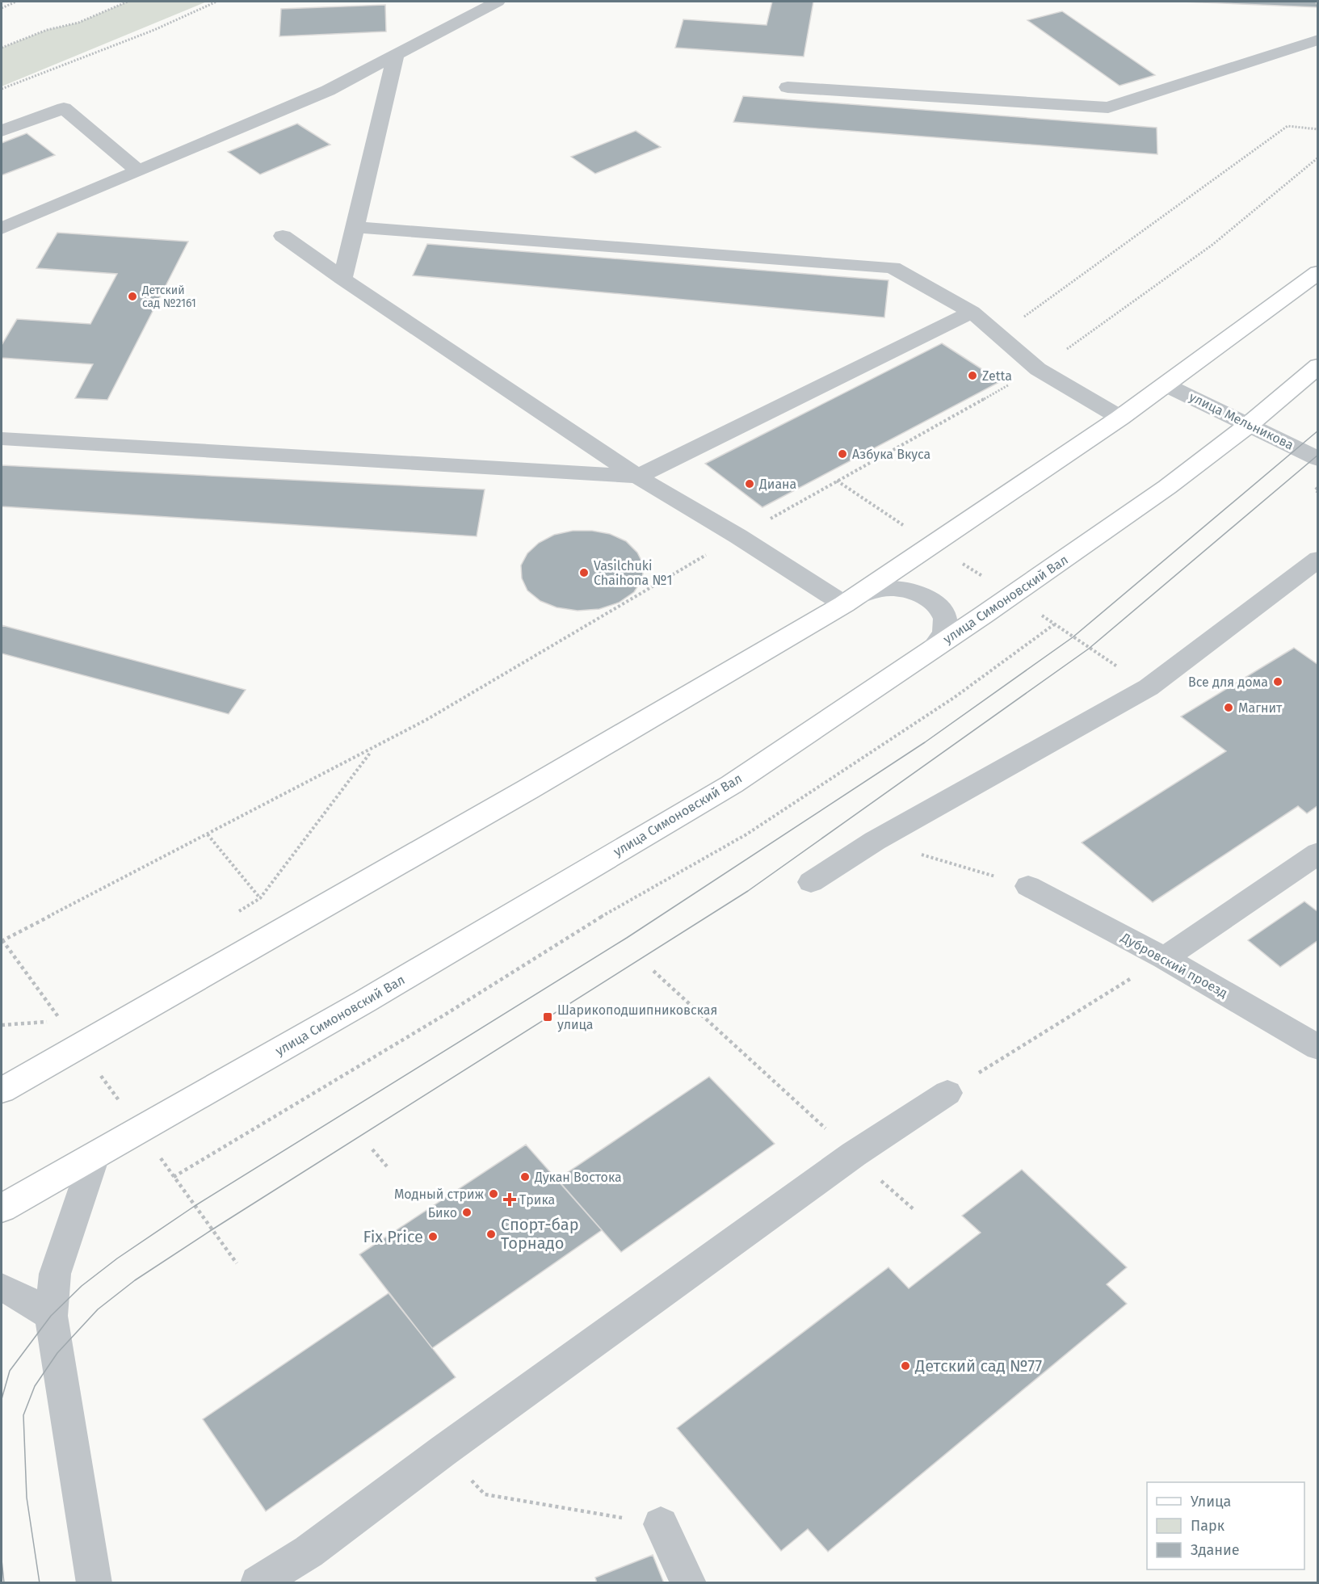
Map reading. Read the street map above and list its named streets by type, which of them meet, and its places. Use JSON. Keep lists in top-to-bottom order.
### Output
{
  "streets": {
    "main road": ["улица Симоновский Вал"],
    "street": ["улица Мельникова", "Дубровский проезд"]
  },
  "crossings": [
    ["улица Мельникова", "улица Симоновский Вал"]
  ],
  "places": {
    "other": [
      "Детский сад №2161",
      "Zetta",
      "Азбука Вкуса",
      "Диана",
      "Vasilchuki Chaihona №1",
      "Все для дома",
      "Магнит",
      "Дукан Востока",
      "Модный стриж",
      "Бико",
      "Спорт-бар Торнадо",
      "Fix Price",
      "Детский сад №77"
    ],
    "transit": ["Шарикоподшипниковская улица"],
    "health": ["Трика"]
  },
  "legend": ["Улица", "Парк", "Здание"]
}
